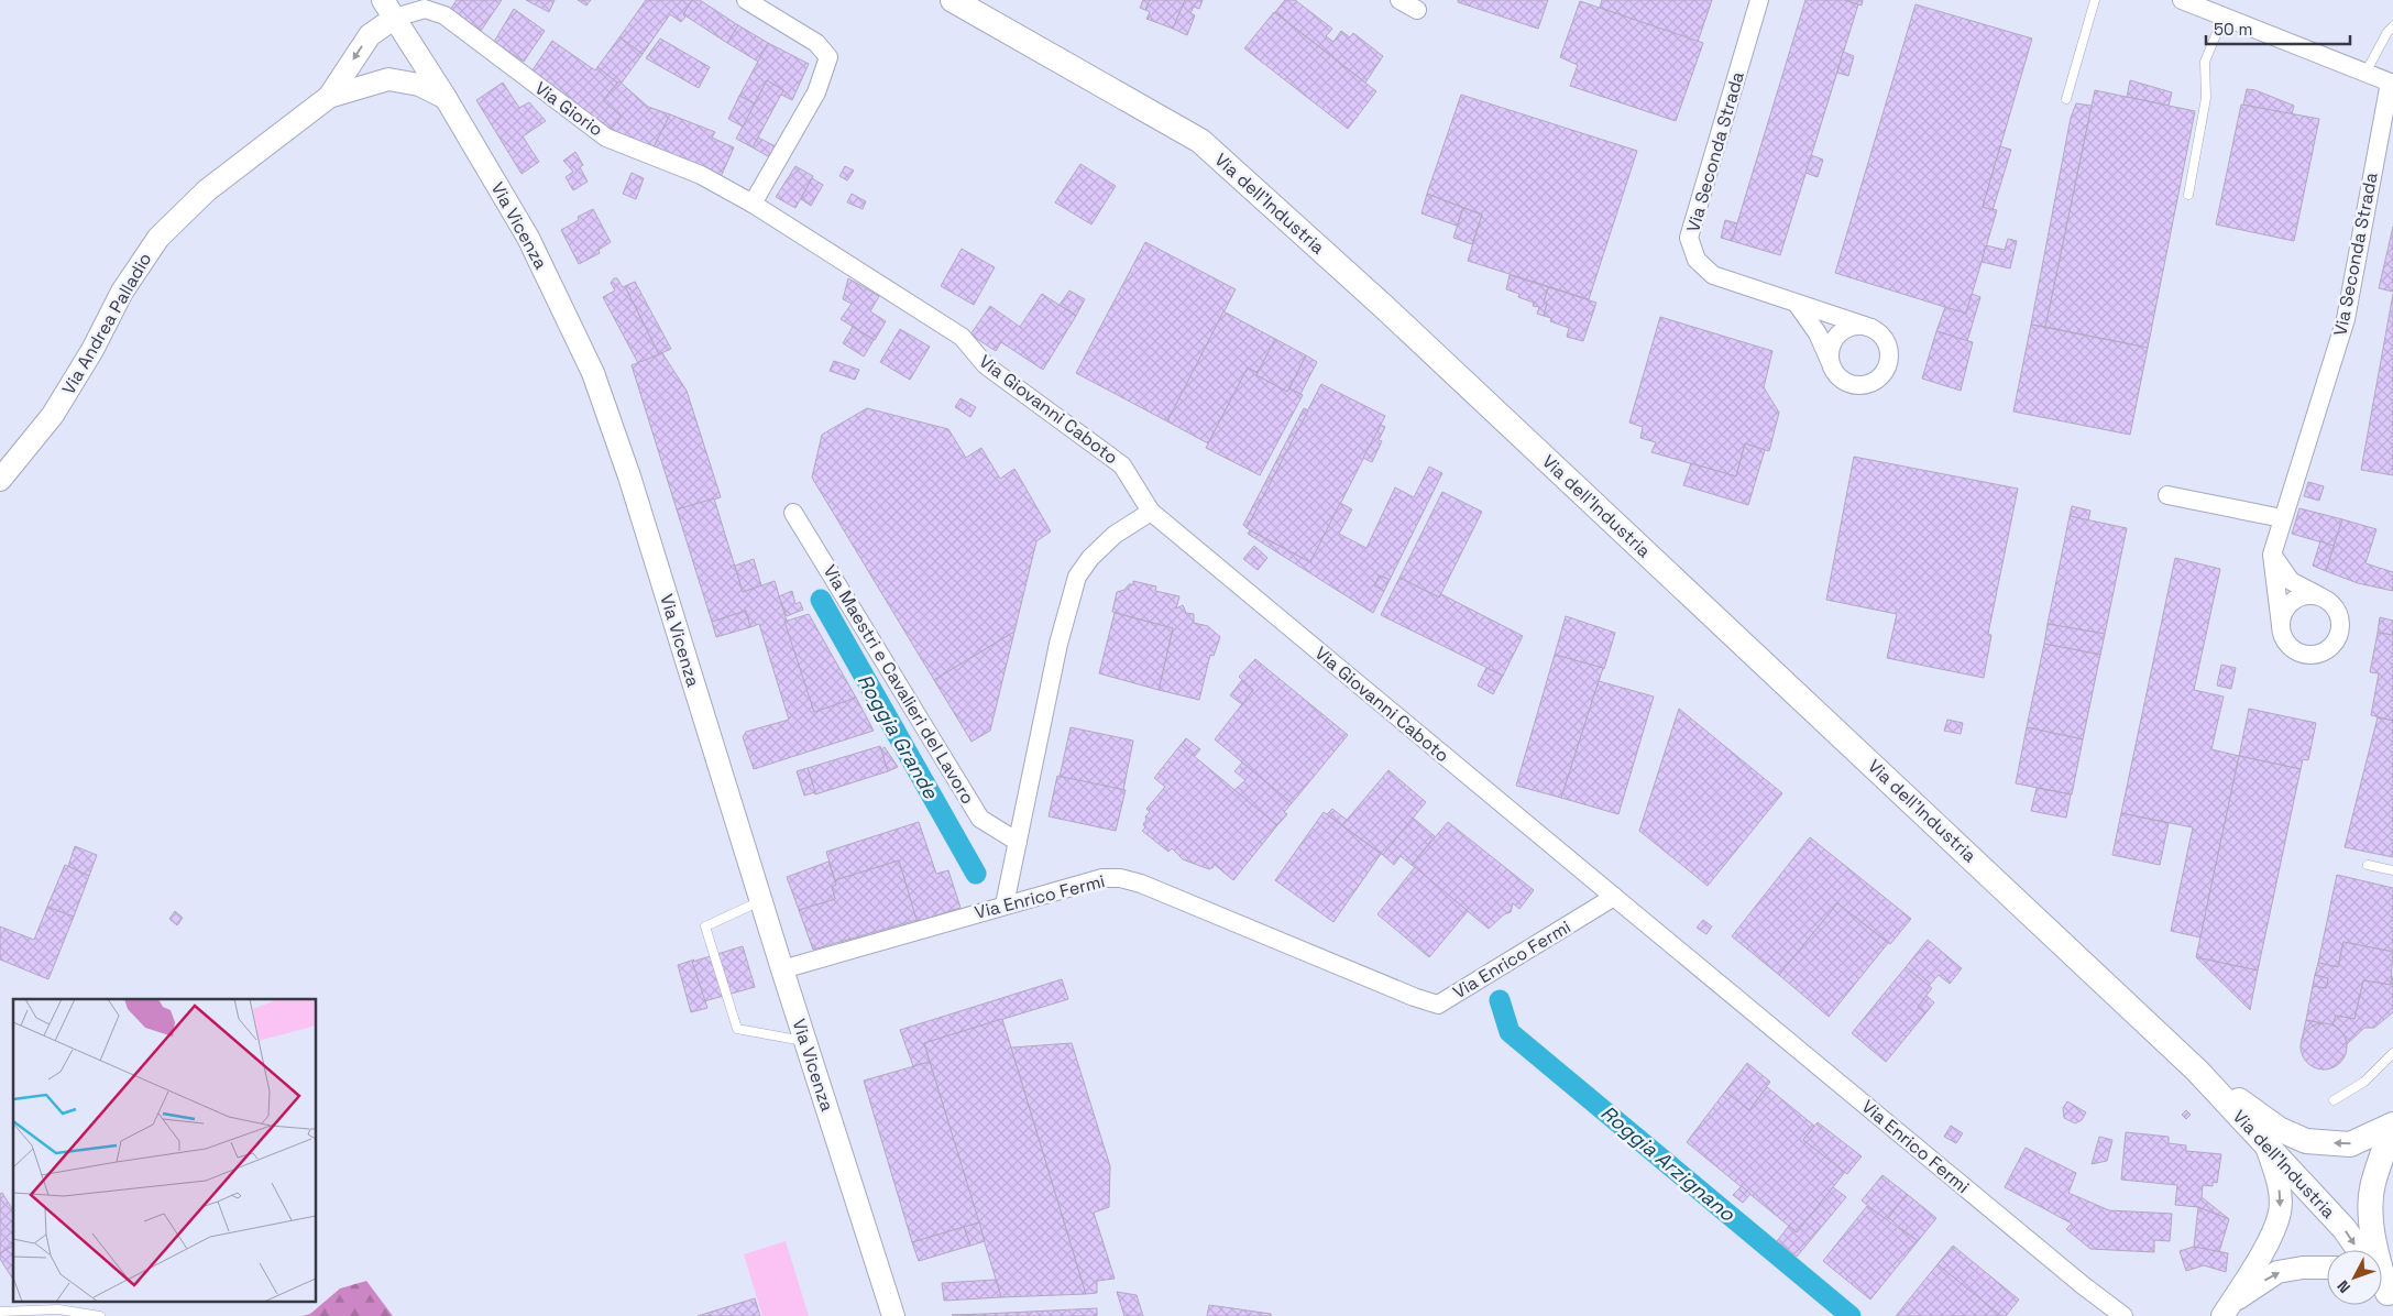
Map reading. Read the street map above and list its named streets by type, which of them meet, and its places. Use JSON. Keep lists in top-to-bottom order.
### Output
{
  "streets": {
    "main road": ["Via dell'Industria"],
    "street": [
      "Via Giorio",
      "Via Seconda Strada",
      "Via Vicenza",
      "Via Andrea Palladio",
      "Via Giovanni Caboto",
      "Via Maestri e Cavalieri del Lavoro",
      "Via Enrico Fermi"
    ]
  },
  "crossings": [
    ["Via Giorio", "Via Vicenza"],
    ["Via Giorio", "Via Giovanni Caboto"],
    ["Via Vicenza", "Via Enrico Fermi"],
    ["Via Giovanni Caboto", "Via Enrico Fermi"]
  ],
  "water": ["Roggia Grande", "Roggia Arzignano"],
  "scale_bar": "50 m",
  "north": "bottom left"
}
